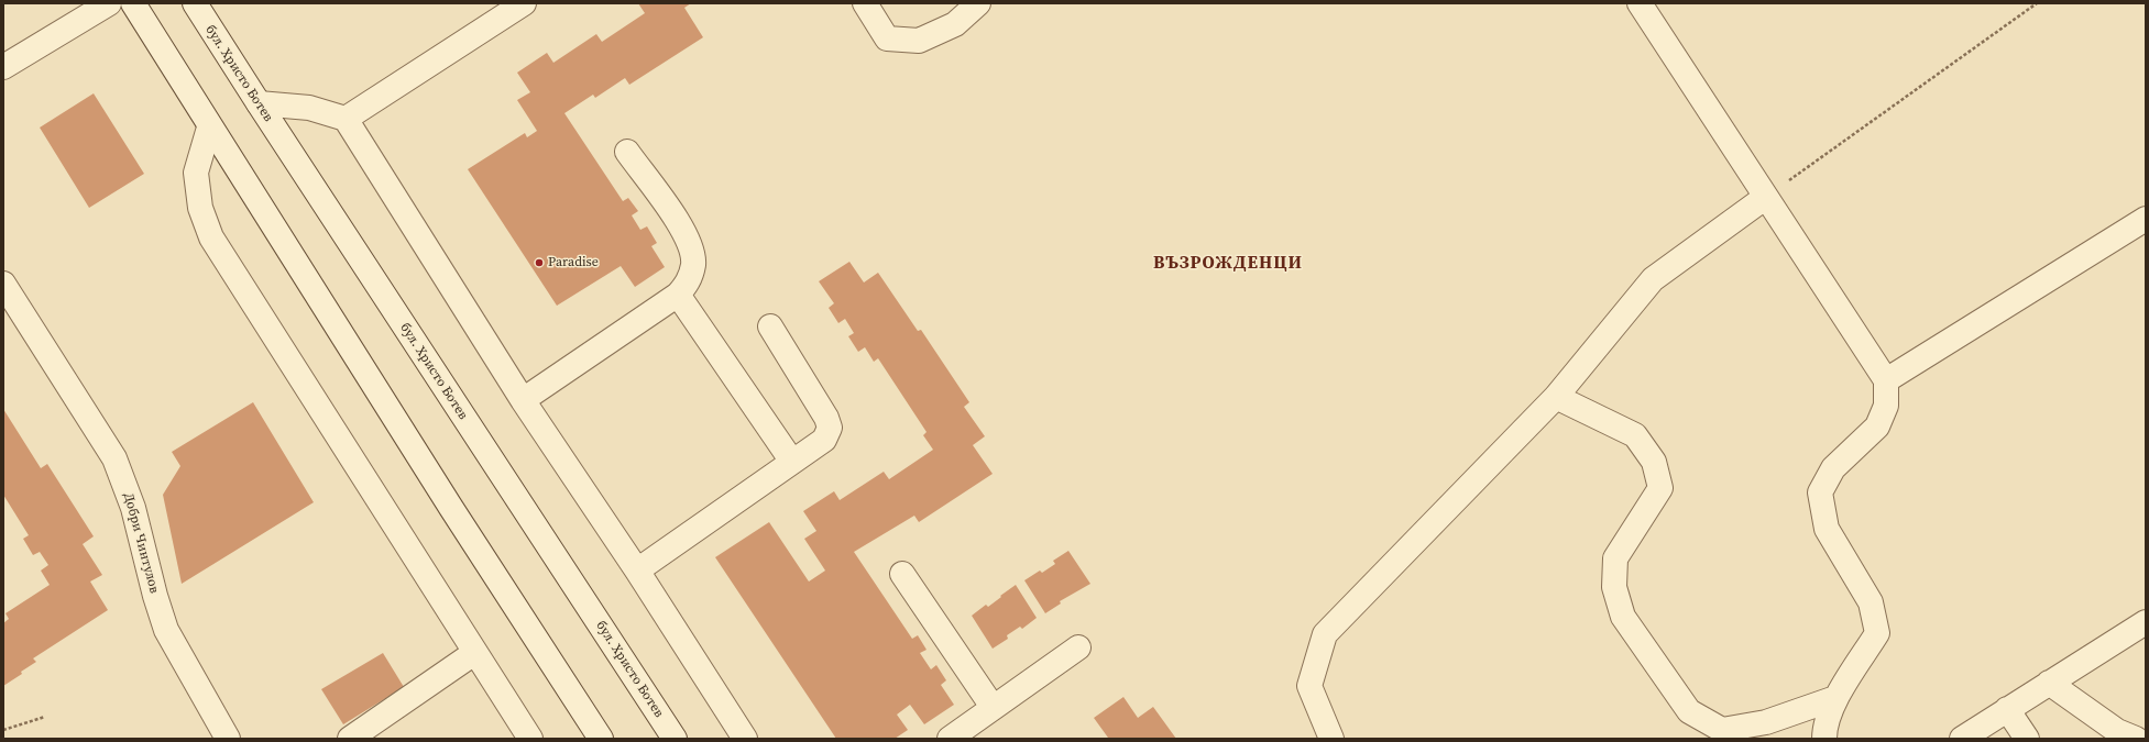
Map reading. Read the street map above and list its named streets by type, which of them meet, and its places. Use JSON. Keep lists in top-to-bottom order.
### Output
{
  "streets": {
    "street": ["бул. Христо Ботев", "Добри Чинтулов"]
  },
  "districts": ["ВЪЗРОЖДЕНЦИ"],
  "places": ["Paradise"]
}
